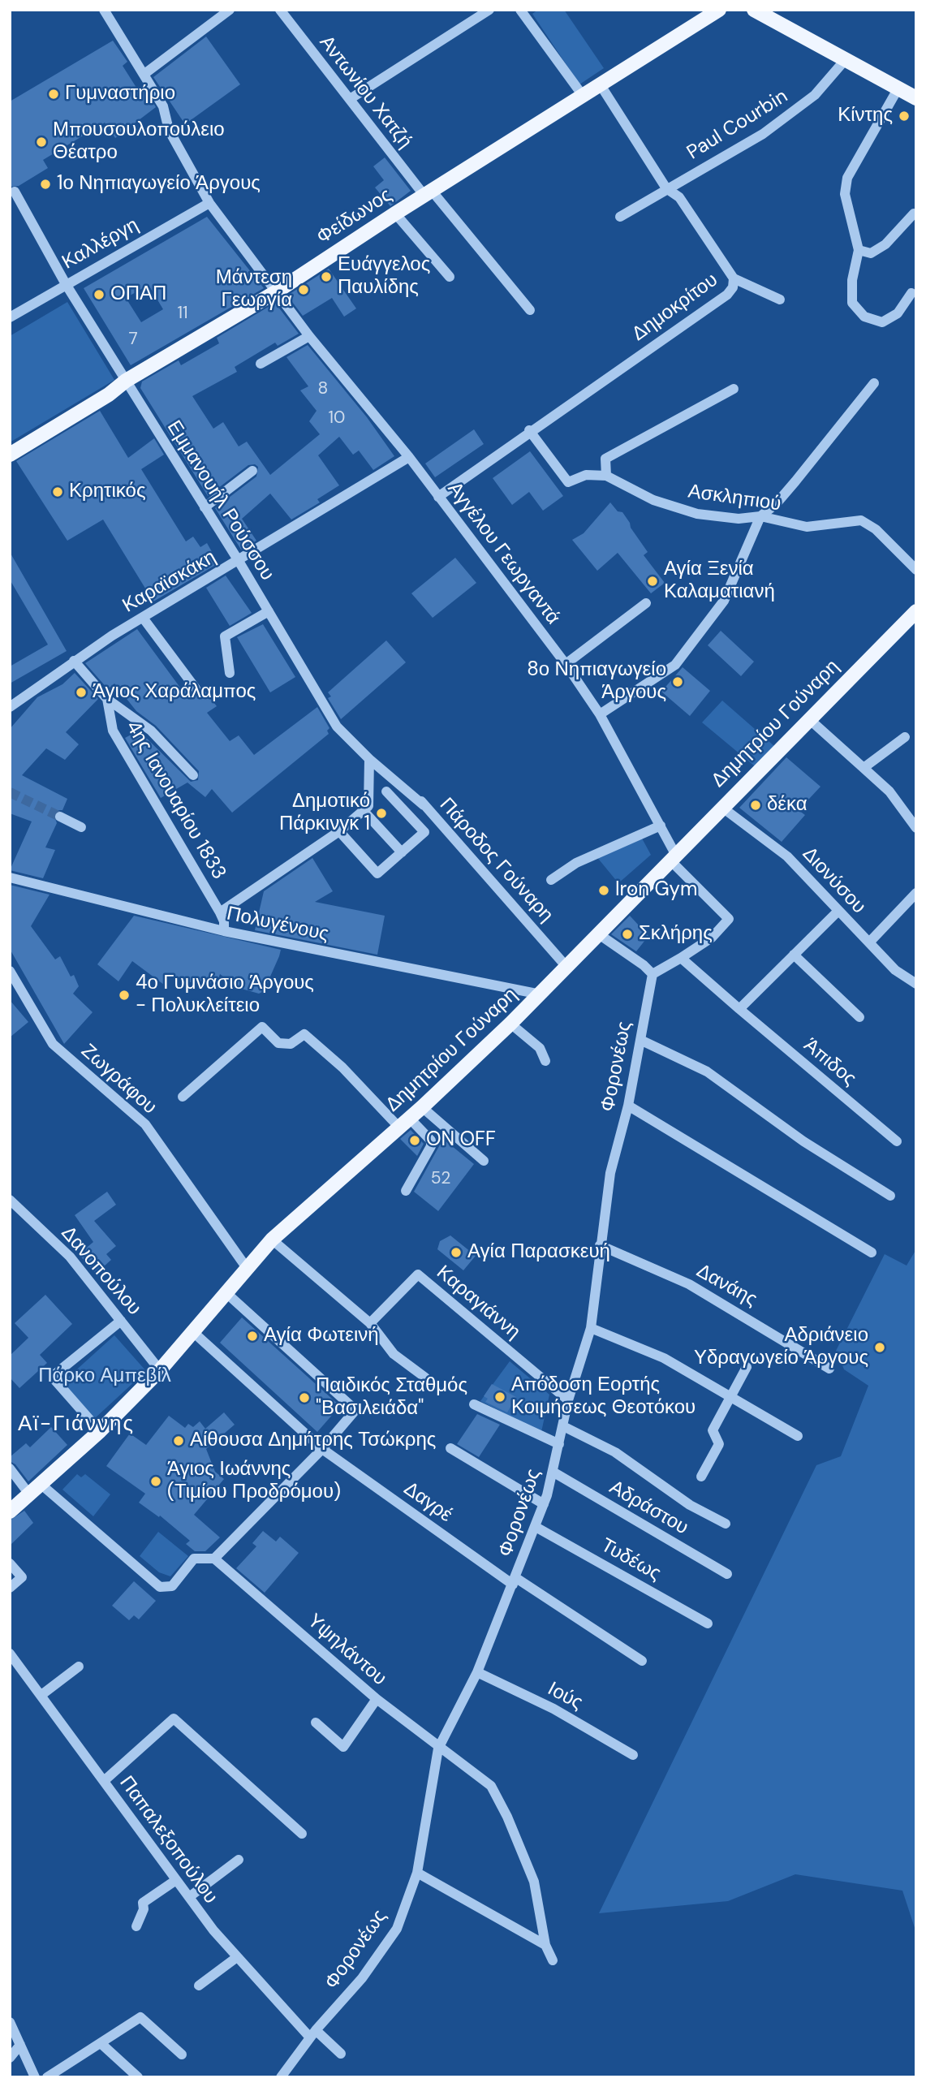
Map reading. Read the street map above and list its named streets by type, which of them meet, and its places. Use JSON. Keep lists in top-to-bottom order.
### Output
{
  "streets": {
    "main road": ["Φείδωνος", "Δημητρίου Γούναρη"],
    "street": [
      "Αντωνίου Χατζή",
      "Paul Courbin",
      "Καλλέργη",
      "Δημοκρίτου",
      "Ασκληπιού",
      "Εμμανουήλ Ρούσσου",
      "Αγγέλου Γεωργαντά",
      "Καραϊσκάκη",
      "4ης Ιανουαρίου 1833",
      "Πάροδος Γούναρη",
      "Διονύσου",
      "Πολυγένους",
      "Άπιδος",
      "Φορονέως",
      "Ζωγράφου",
      "Δανοπούλου",
      "Δανάης",
      "Καραγιάννη",
      "Δαγρέ",
      "Αδράστου",
      "Τυδέως",
      "Υψηλάντου",
      "Ιούς",
      "Παπαλεξοπούλου"
    ]
  },
  "crossings": [
    ["Αντωνίου Χατζή", "Φείδωνος"],
    ["Paul Courbin", "Δημοκρίτου"],
    ["Φείδωνος", "Δημοκρίτου"],
    ["Φείδωνος", "Εμμανουήλ Ρούσσου"],
    ["Φείδωνος", "Αγγέλου Γεωργαντά"],
    ["Καλλέργη", "Εμμανουήλ Ρούσσου"],
    ["Καλλέργη", "Αγγέλου Γεωργαντά"],
    ["Δημοκρίτου", "Αγγέλου Γεωργαντά"],
    ["Εμμανουήλ Ρούσσου", "Καραϊσκάκη"],
    ["Εμμανουήλ Ρούσσου", "Πάροδος Γούναρη"],
    ["Αγγέλου Γεωργαντά", "Καραϊσκάκη"],
    ["Αγγέλου Γεωργαντά", "Δημητρίου Γούναρη"],
    ["Αγγέλου Γεωργαντά", "Άπιδος"],
    ["Δημητρίου Γούναρη", "Πάροδος Γούναρη"],
    ["Δημητρίου Γούναρη", "Διονύσου"],
    ["Δημητρίου Γούναρη", "Πολυγένους"],
    ["Δημητρίου Γούναρη", "Ζωγράφου"],
    ["Δημητρίου Γούναρη", "Δανοπούλου"],
    ["Δημητρίου Γούναρη", "Δαγρέ"],
    ["4ης Ιανουαρίου 1833", "Πολυγένους"],
    ["Φορονέως", "Δανάης"],
    ["Φορονέως", "Καραγιάννη"],
    ["Φορονέως", "Δαγρέ"],
    ["Φορονέως", "Αδράστου"],
    ["Φορονέως", "Τυδέως"],
    ["Φορονέως", "Υψηλάντου"],
    ["Φορονέως", "Ιούς"],
    ["Φορονέως", "Παπαλεξοπούλου"]
  ],
  "districts": ["Αϊ-Γιάννης"],
  "parks": ["Πάρκο Αμπεβίλ"],
  "places": [
    "Γυμναστήριο",
    "Κίντης",
    "Μπουσουλοπούλειο Θέατρο",
    "1ο Νηπιαγωγείο Άργους",
    "Ευάγγελος Παυλίδης",
    "Μάντεση Γεωργία",
    "ΟΠΑΠ",
    "Κρητικός",
    "Αγία Ξενία Καλαματιανή",
    "8ο Νηπιαγωγείο Άργους",
    "Άγιος Χαράλαμπος",
    "δέκα",
    "Δημοτικό Πάρκινγκ 1",
    "Iron Gym",
    "Σκλήρης",
    "4ο Γυμνάσιο Άργους - Πολυκλείτειο",
    "ON OFF",
    "Αγία Παρασκευή",
    "Αγία Φωτεινή",
    "Αδριάνειο Υδραγωγείο Άργους",
    "Απόδοση Εορτής Κοιμήσεως Θεοτόκου",
    "Παιδικός Σταθμός \"Βασιλειάδα\"",
    "Αίθουσα Δημήτρης Τσώκρης",
    "Άγιος Ιωάννης (Τιμίου Προδρόμου)"
  ],
  "house_numbers": [
    "11",
    "7",
    "8",
    "10",
    "52"
  ]
}
